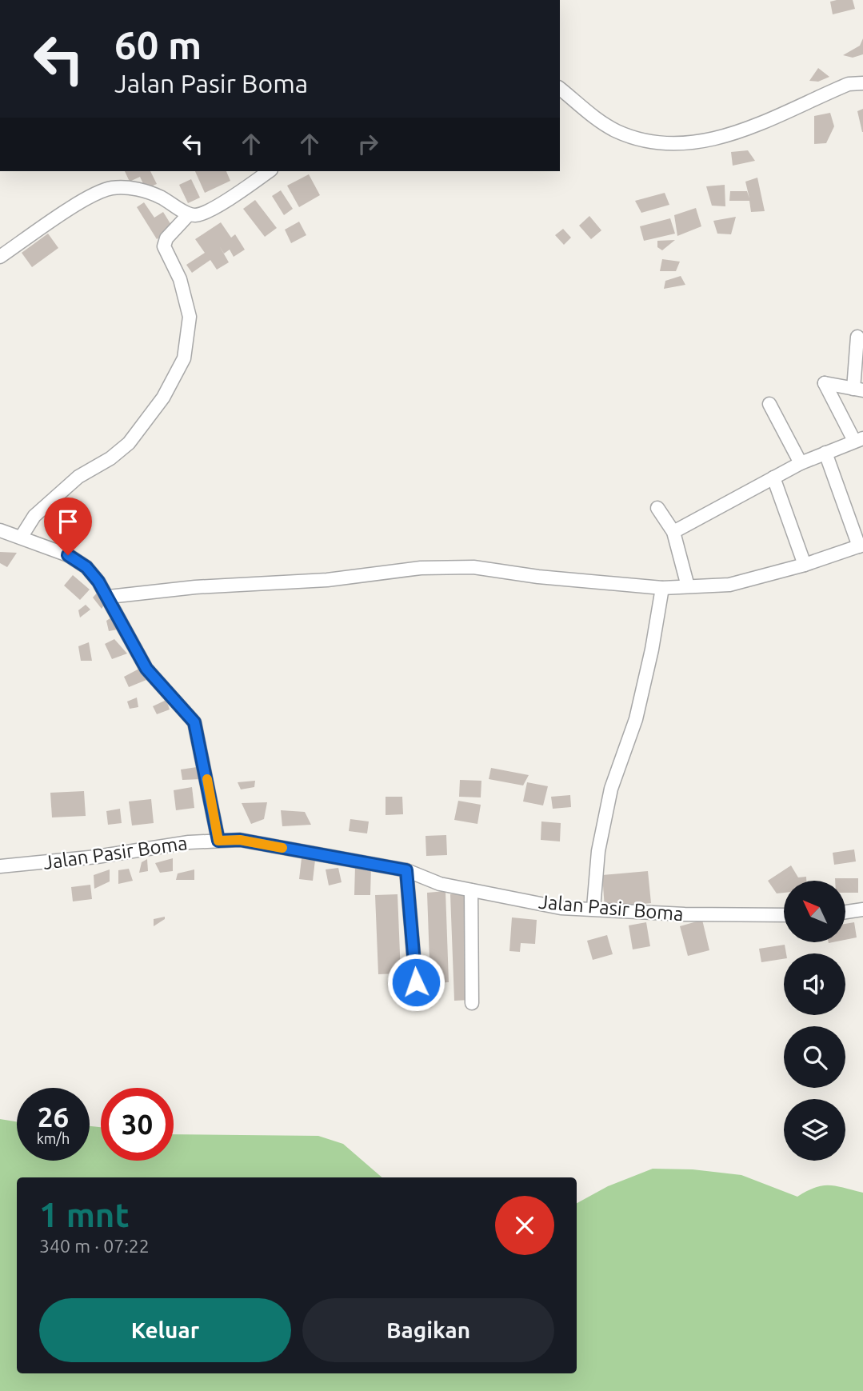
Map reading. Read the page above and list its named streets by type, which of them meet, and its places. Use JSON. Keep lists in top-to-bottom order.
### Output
{
  "streets": {
    "street": ["Jalan Pasir Boma"]
  },
  "north": "top left",
  "page": {
    "turn": ["60 m", "Jalan Pasir Boma"],
    "speed": "26 km/h",
    "limit": "30",
    "heading": ["1 mnt", "340 m · 07:22"],
    "buttons": ["Keluar", "Bagikan"]
  }
}
